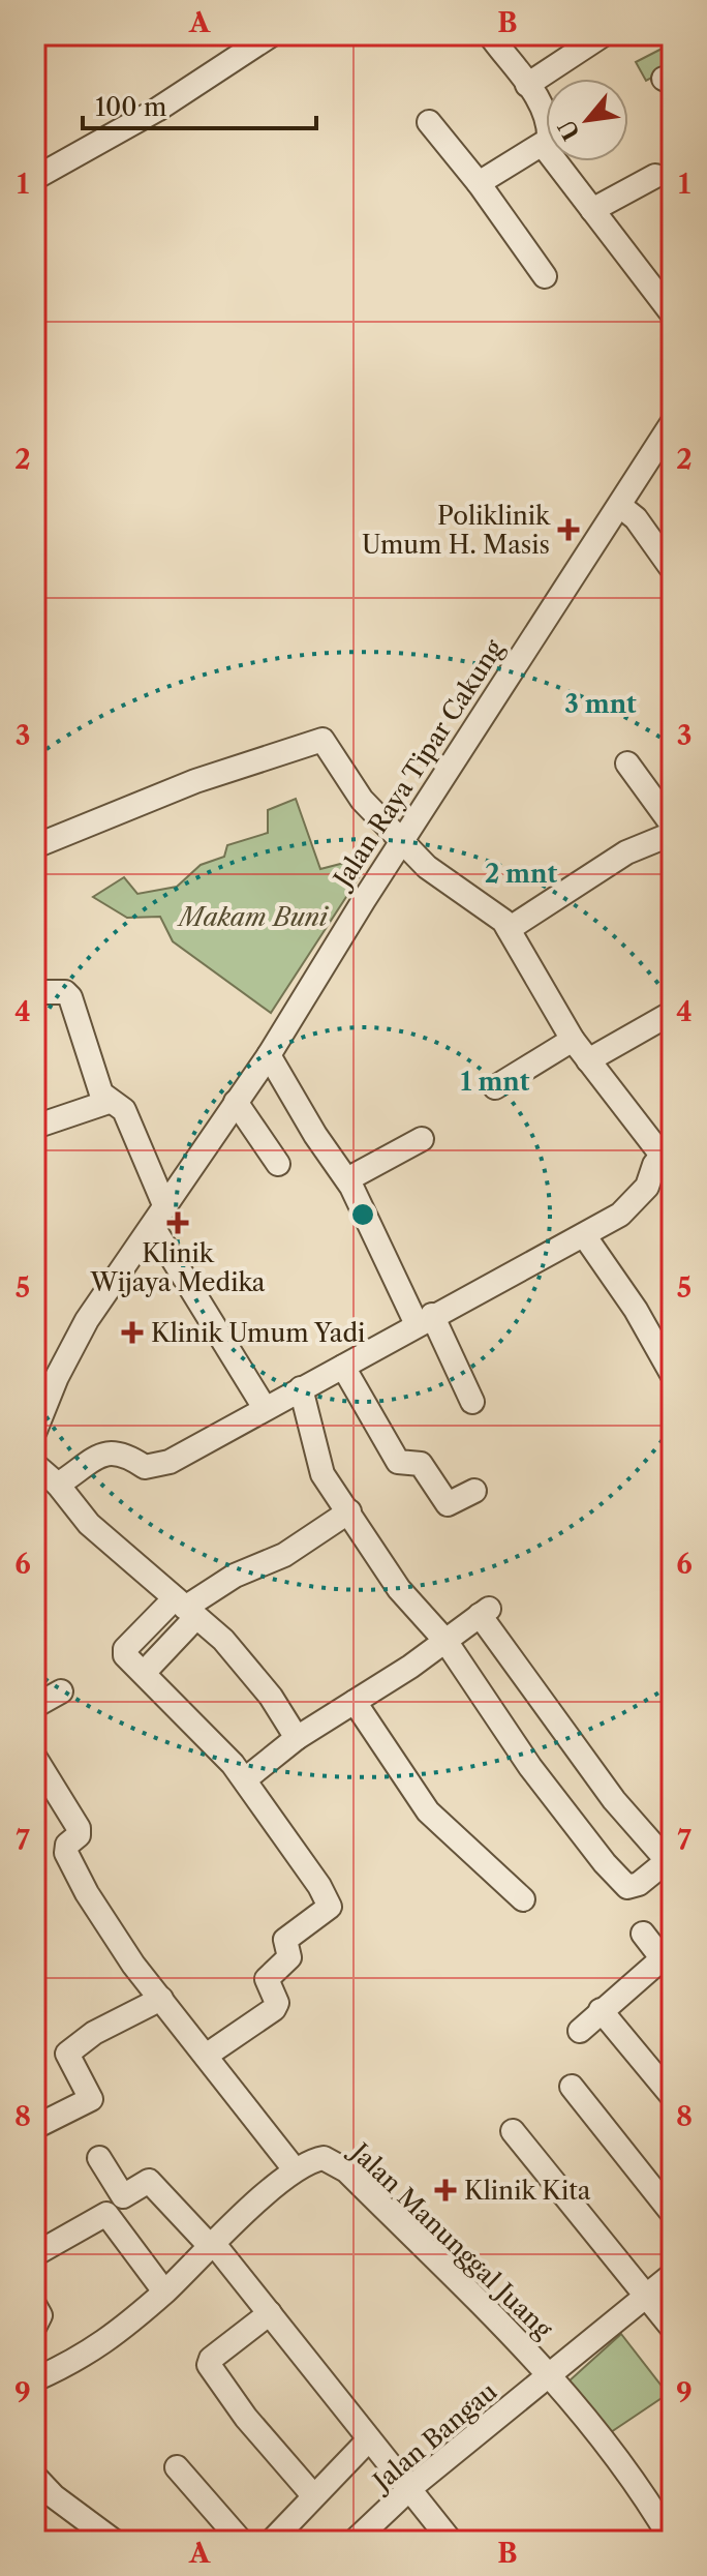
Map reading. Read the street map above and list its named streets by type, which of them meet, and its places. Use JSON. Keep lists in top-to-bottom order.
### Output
{
  "streets": {
    "street": ["Jalan Raya Tipar Cakung", "Jalan Manunggal Juang", "Jalan Bangau"]
  },
  "crossings": [
    ["Jalan Manunggal Juang", "Jalan Bangau"]
  ],
  "parks": ["Makam Buni"],
  "places": {
    "health": [
      "Poliklinik Umum H. Masis",
      "Klinik Wijaya Medika",
      "Klinik Umum Yadi",
      "Klinik Kita"
    ]
  },
  "scale_bar": "100 m",
  "north": "bottom left",
  "grid": {
    "columns": ["A", "B"],
    "rows": [
      "1",
      "2",
      "3",
      "4",
      "5",
      "6",
      "7",
      "8",
      "9"
    ]
  },
  "rings": ["3 mnt", "2 mnt", "1 mnt"]
}
